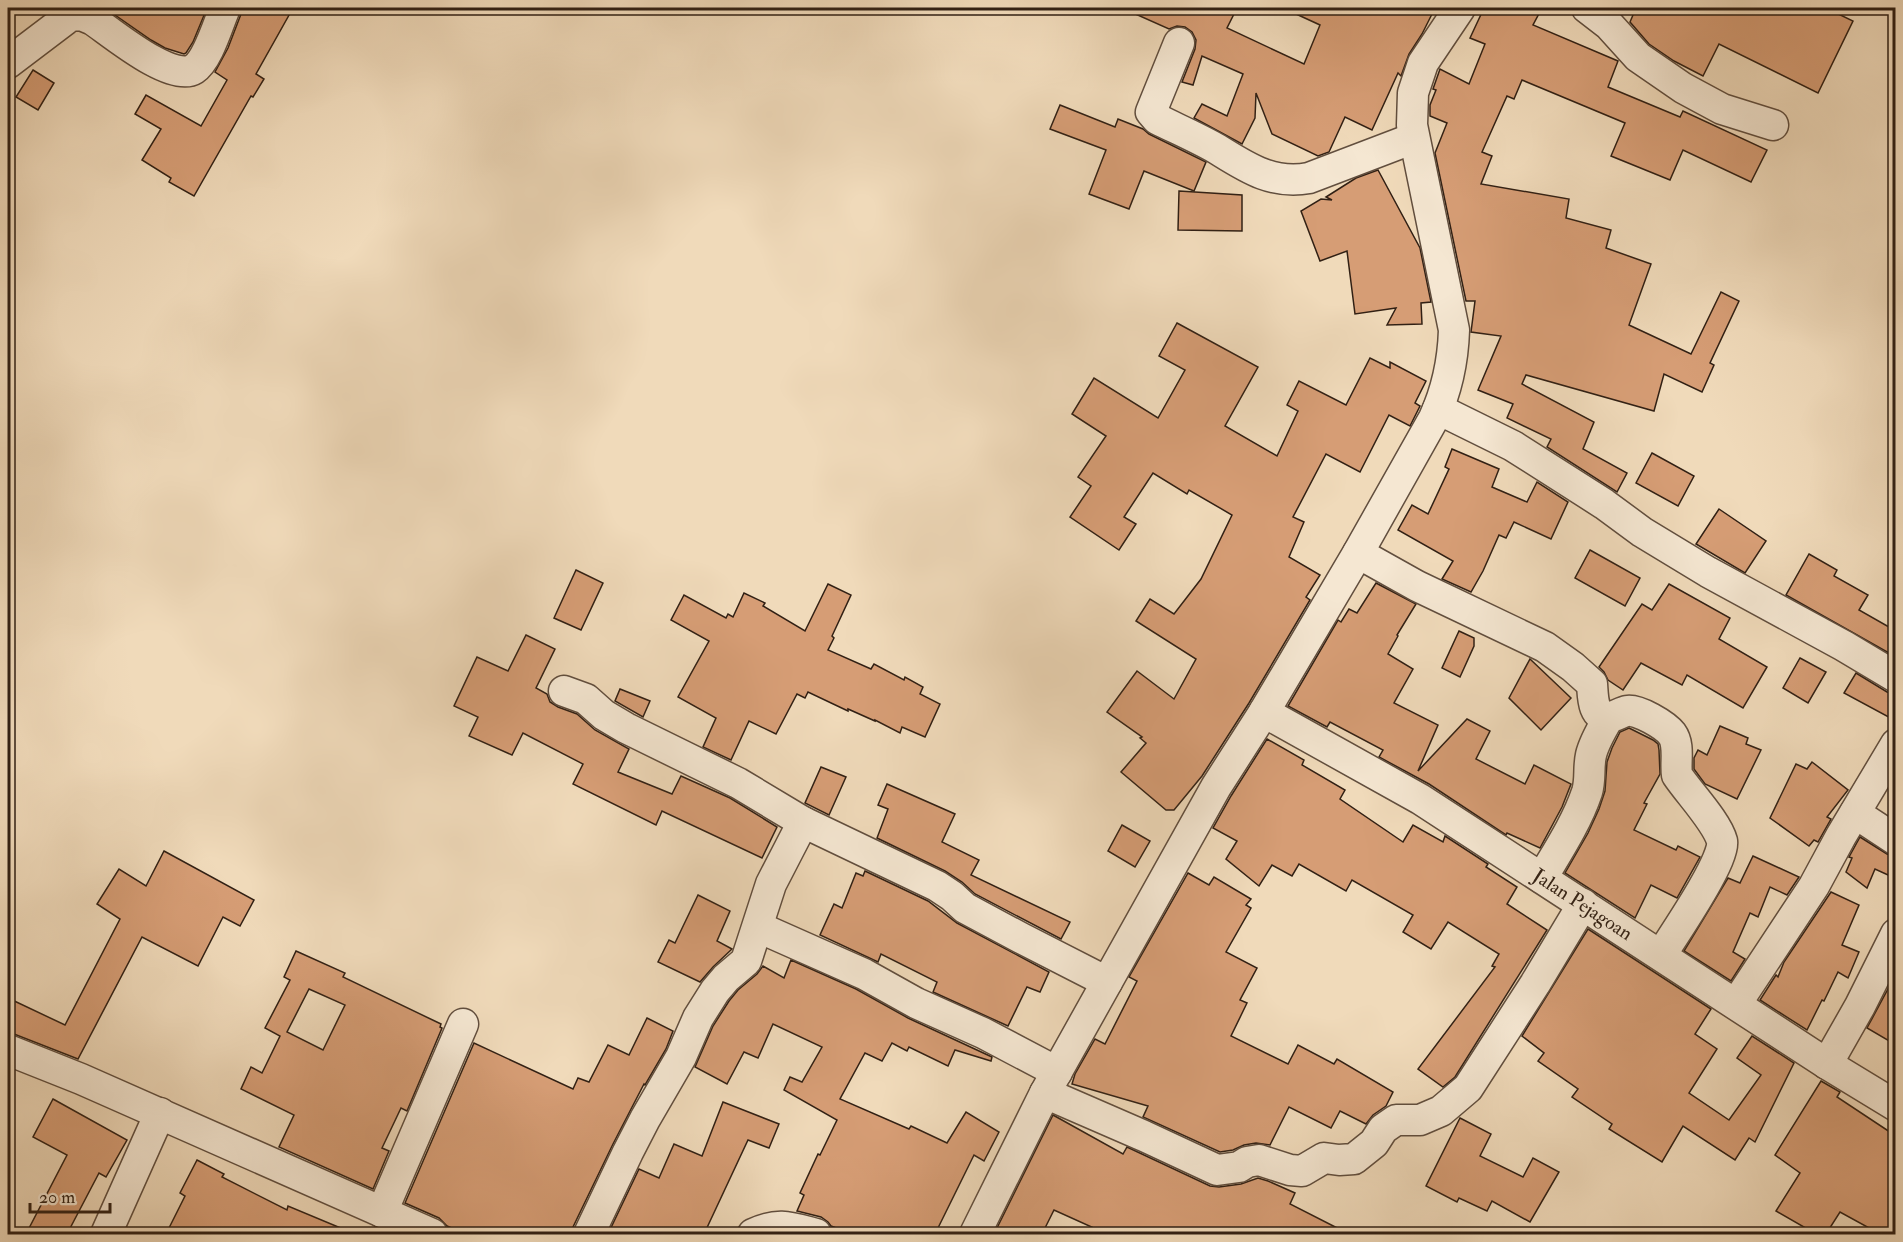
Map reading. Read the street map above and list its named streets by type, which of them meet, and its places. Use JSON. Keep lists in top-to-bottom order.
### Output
{
  "streets": {
    "street": ["Jalan Pejagoan"]
  },
  "scale_bar": "20 m"
}
